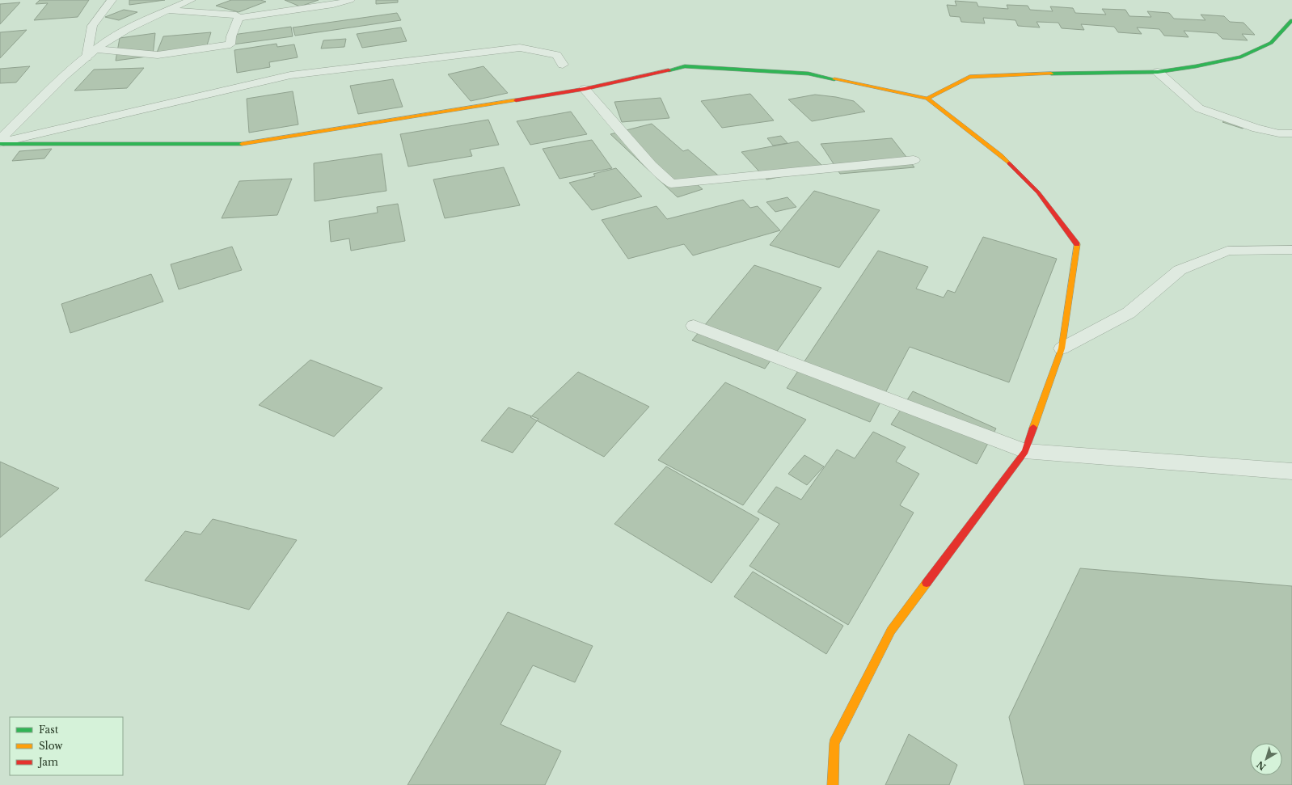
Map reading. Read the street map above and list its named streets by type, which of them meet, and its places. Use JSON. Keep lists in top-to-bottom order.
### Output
{
  "legend": ["Fast", "Slow", "Jam"],
  "north": "bottom left"
}
